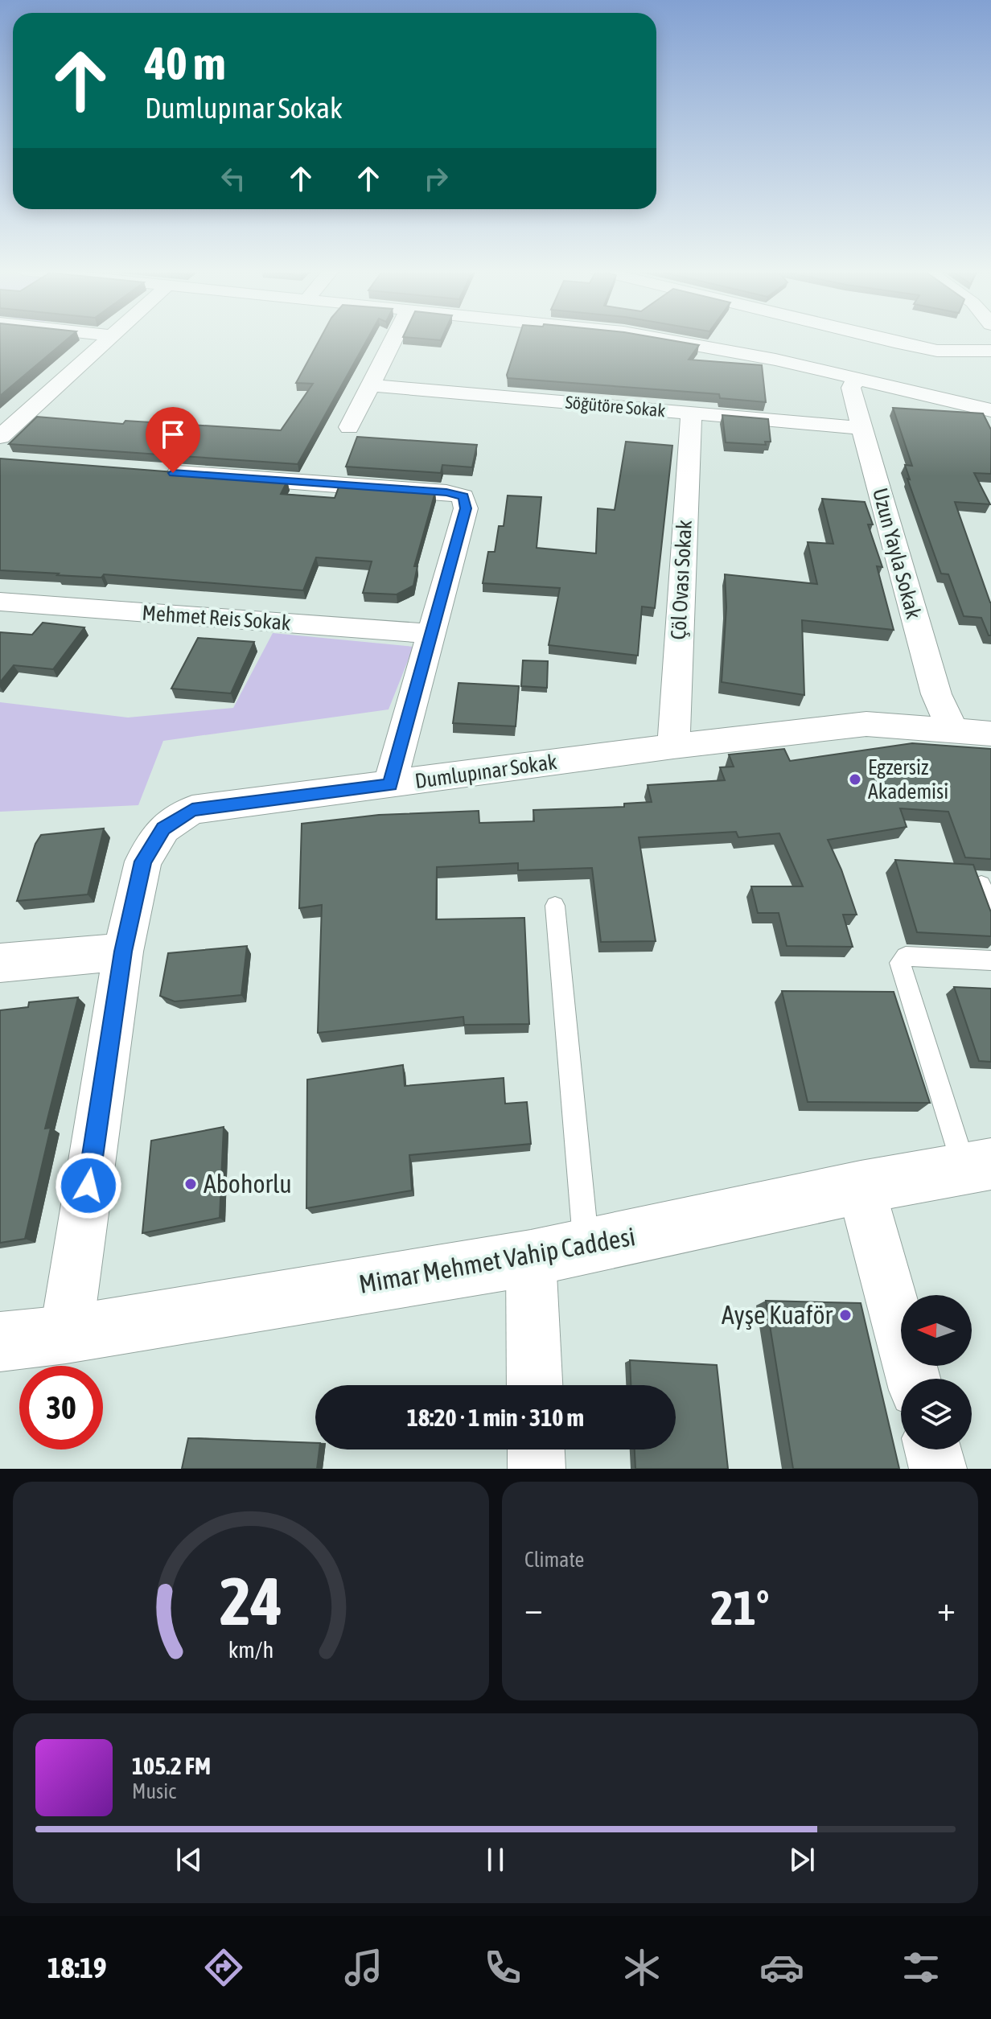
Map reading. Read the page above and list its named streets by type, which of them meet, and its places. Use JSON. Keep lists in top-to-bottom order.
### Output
{
  "streets": {
    "main road": ["Mimar Mehmet Vahip Caddesi"],
    "street": [
      "Söğütöre Sokak",
      "Uzun Yayla Sokak",
      "Çöl Ovası Sokak",
      "Mehmet Reis Sokak",
      "Dumlupınar Sokak"
    ]
  },
  "crossings": [
    ["Söğütöre Sokak", "Uzun Yayla Sokak"],
    ["Söğütöre Sokak", "Çöl Ovası Sokak"],
    ["Uzun Yayla Sokak", "Dumlupınar Sokak"],
    ["Çöl Ovası Sokak", "Dumlupınar Sokak"],
    ["Dumlupınar Sokak", "Mimar Mehmet Vahip Caddesi"]
  ],
  "places": ["Egzersiz Akademisi", "Abohorlu", "Ayşe Kuaför"],
  "north": "left",
  "page": {
    "turn": ["40 m", "Dumlupınar Sokak"],
    "limit": "30",
    "trip": "18:20 · 1 min · 310 m",
    "tile": "Climate",
    "heat": ["−", "21°", "+"],
    "song": ["105.2 FM", "Music"],
    "tabs": "18:19",
    "gauge": ["24", "km/h"]
  }
}
